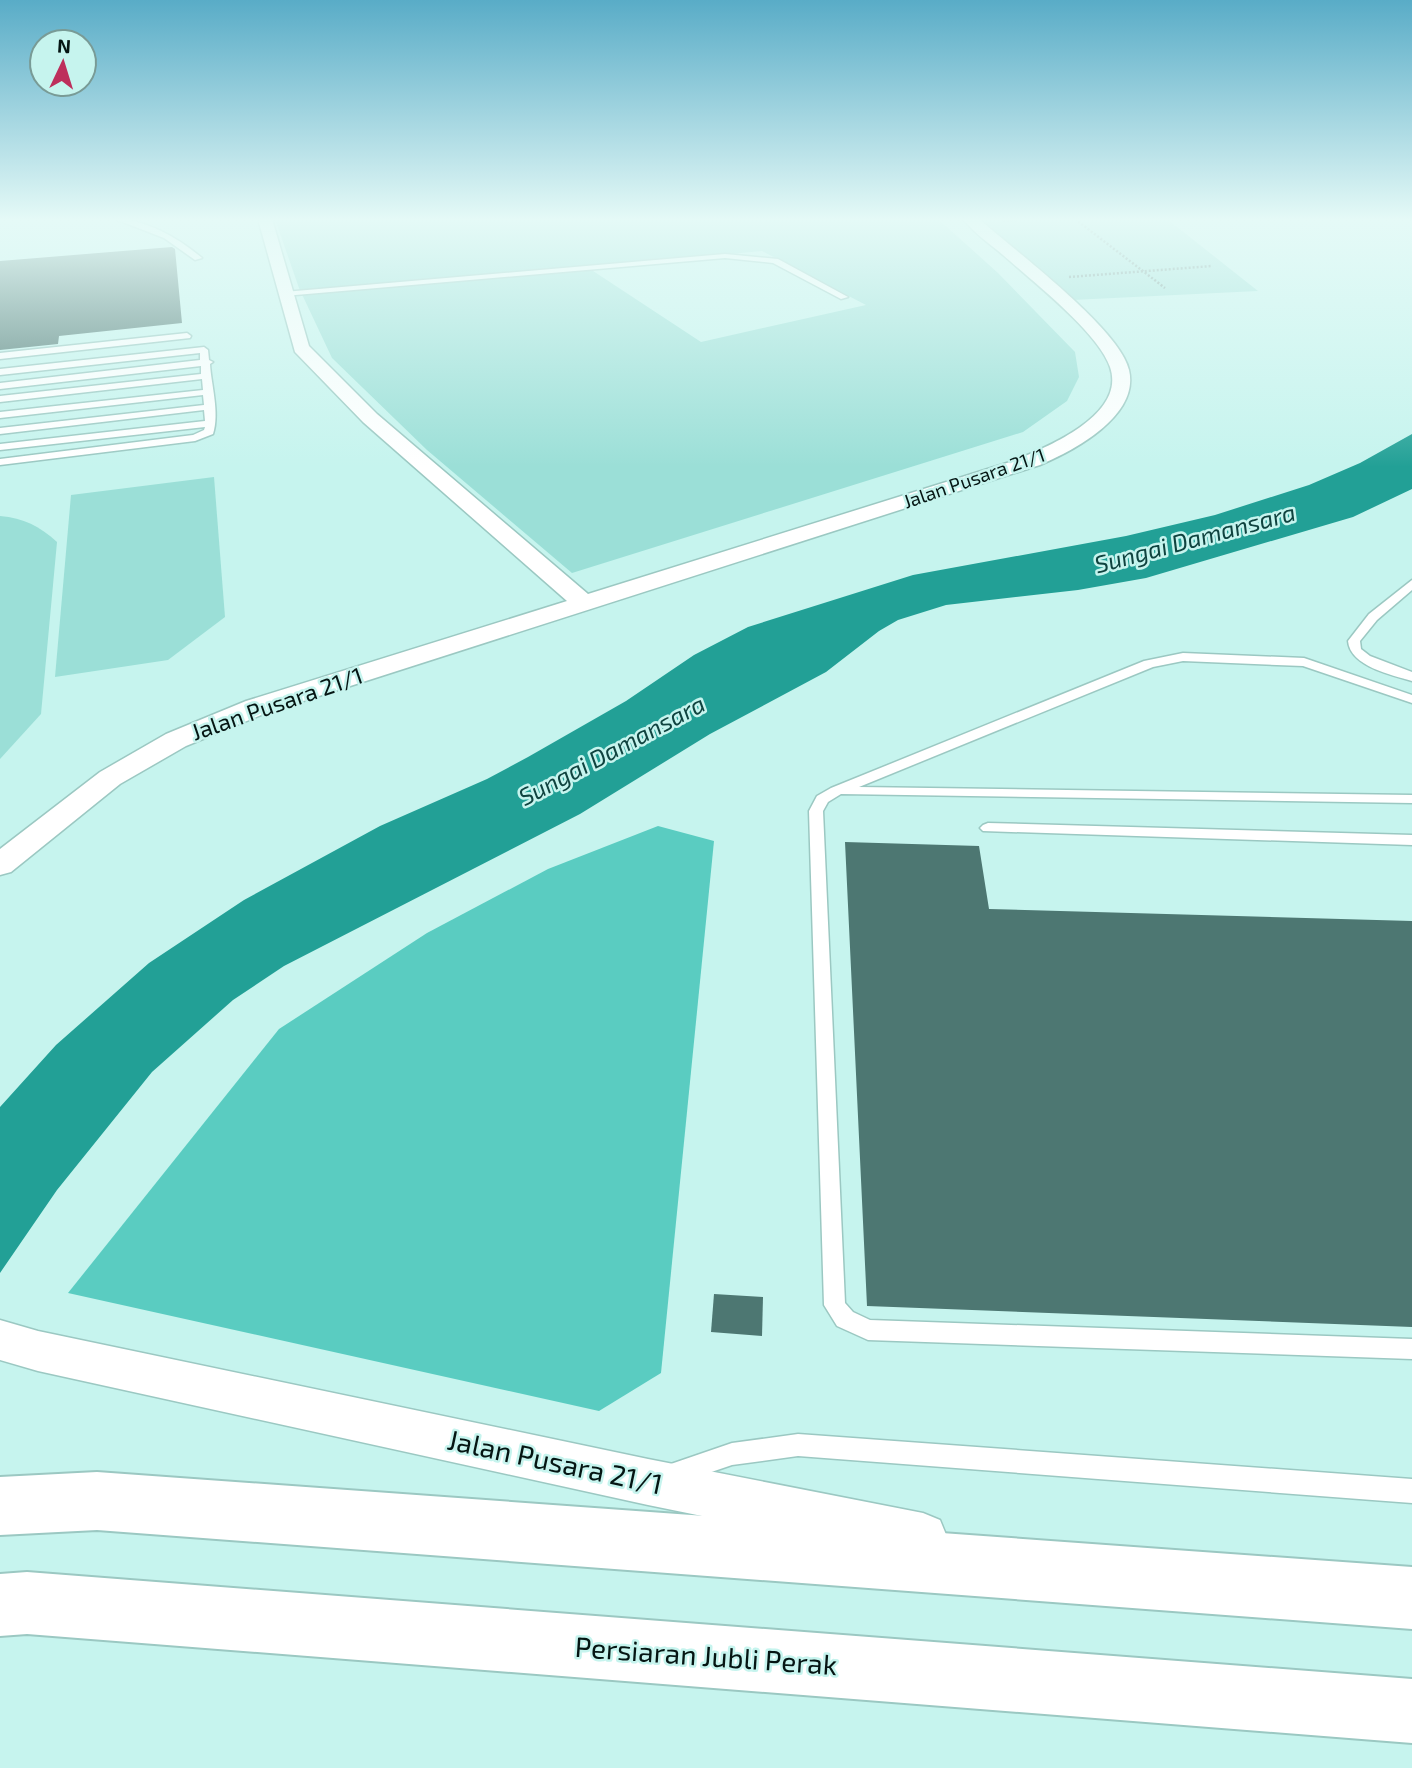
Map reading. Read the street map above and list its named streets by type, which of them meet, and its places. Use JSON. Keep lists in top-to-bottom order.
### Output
{
  "streets": {
    "main road": ["Persiaran Jubli Perak"],
    "street": ["Jalan Pusara 21/1"]
  },
  "water": ["Sungai Damansara"],
  "north": "top"
}
